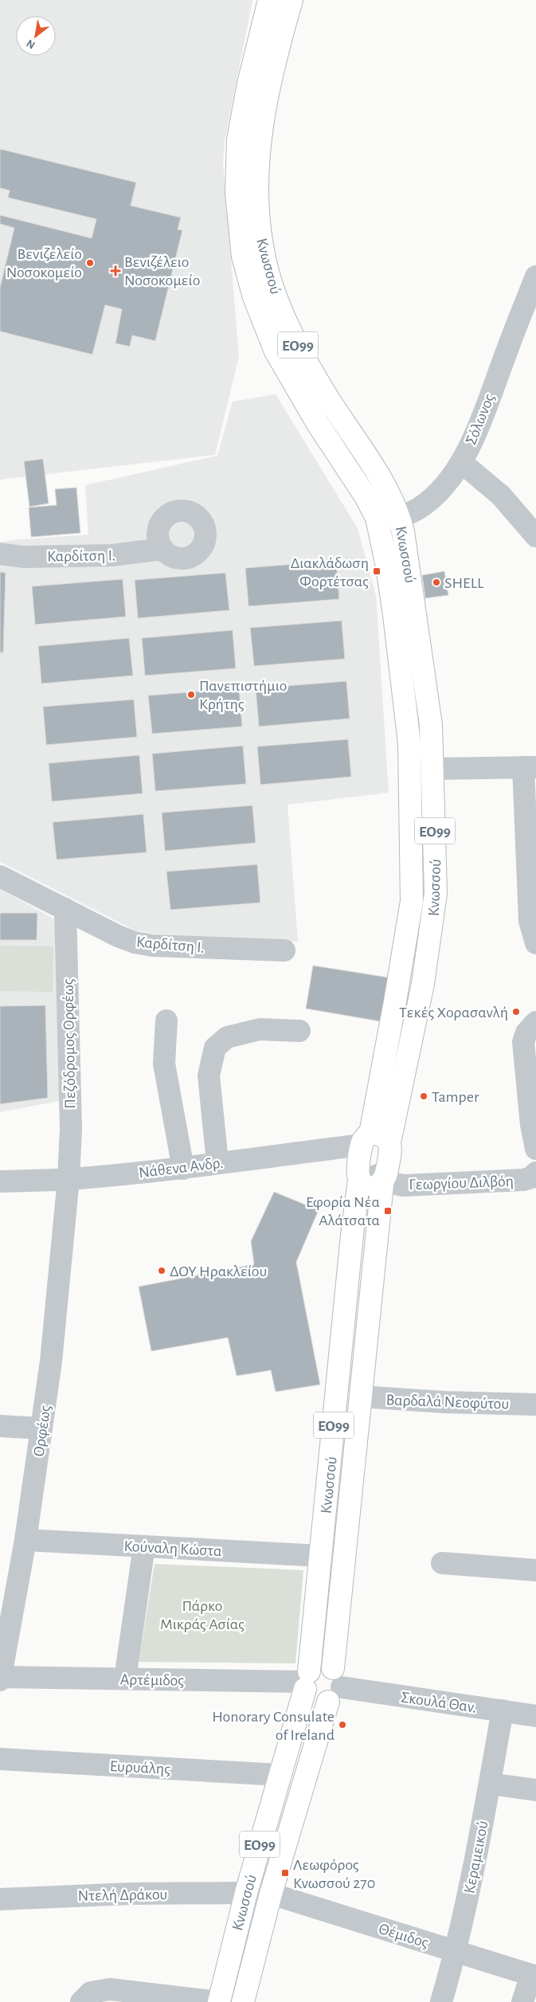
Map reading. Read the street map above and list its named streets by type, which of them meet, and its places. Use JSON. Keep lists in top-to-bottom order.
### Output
{
  "streets": {
    "main road": ["Κνωσσού", "ΕΟ99"],
    "street": [
      "Σόλωνος",
      "Καρδίτση Ι.",
      "Πεζόδρομος Ορφέως",
      "Νάθενα Ανδρ.",
      "Γεωργίου Διλβόη",
      "Βαρδαλά Νεοφύτου",
      "Ορφέως",
      "Κούναλη Κώστα",
      "Αρτέμιδος",
      "Σκουλά Θαν.",
      "Ευρυάλης",
      "Κεραμεικού",
      "Ντελή Δράκου",
      "Θέμιδος"
    ]
  },
  "crossings": [
    ["Κνωσσού", "ΕΟ99"],
    ["Κνωσσού", "Σόλωνος"],
    ["Κνωσσού", "Νάθενα Ανδρ."],
    ["Κνωσσού", "Γεωργίου Διλβόη"],
    ["Κνωσσού", "Βαρδαλά Νεοφύτου"],
    ["Κνωσσού", "Κούναλη Κώστα"],
    ["Κνωσσού", "Αρτέμιδος"],
    ["Κνωσσού", "Σκουλά Θαν."],
    ["Κνωσσού", "Ευρυάλης"],
    ["Κνωσσού", "Ντελή Δράκου"],
    ["Κνωσσού", "Θέμιδος"],
    ["ΕΟ99", "Νάθενα Ανδρ."],
    ["ΕΟ99", "Γεωργίου Διλβόη"],
    ["Καρδίτση Ι.", "Πεζόδρομος Ορφέως"],
    ["Πεζόδρομος Ορφέως", "Νάθενα Ανδρ."],
    ["Πεζόδρομος Ορφέως", "Ορφέως"],
    ["Νάθενα Ανδρ.", "Ορφέως"],
    ["Ορφέως", "Κούναλη Κώστα"],
    ["Ορφέως", "Αρτέμιδος"],
    ["Αρτέμιδος", "Σκουλά Θαν."],
    ["Σκουλά Θαν.", "Κεραμεικού"],
    ["Κεραμεικού", "Θέμιδος"]
  ],
  "parks": ["Πάρκο Μικράς Ασίας"],
  "places": {
    "other": [
      "Βενιζελείο Νοσοκομείο",
      "SHELL",
      "Πανεπιστήμιο Κρήτης",
      "Τεκές Χορασανλή",
      "Tamper",
      "ΔΟΥ Ηρακλείου",
      "Honorary Consulate of Ireland"
    ],
    "health": ["Βενιζέλειο Νοσοκομείο"],
    "transit": ["Διακλάδωση Φορτέτσας", "Εφορία Νέα Αλάτσατα", "Λεωφόρος Κνωσσού 270"]
  },
  "north": "bottom left"
}
